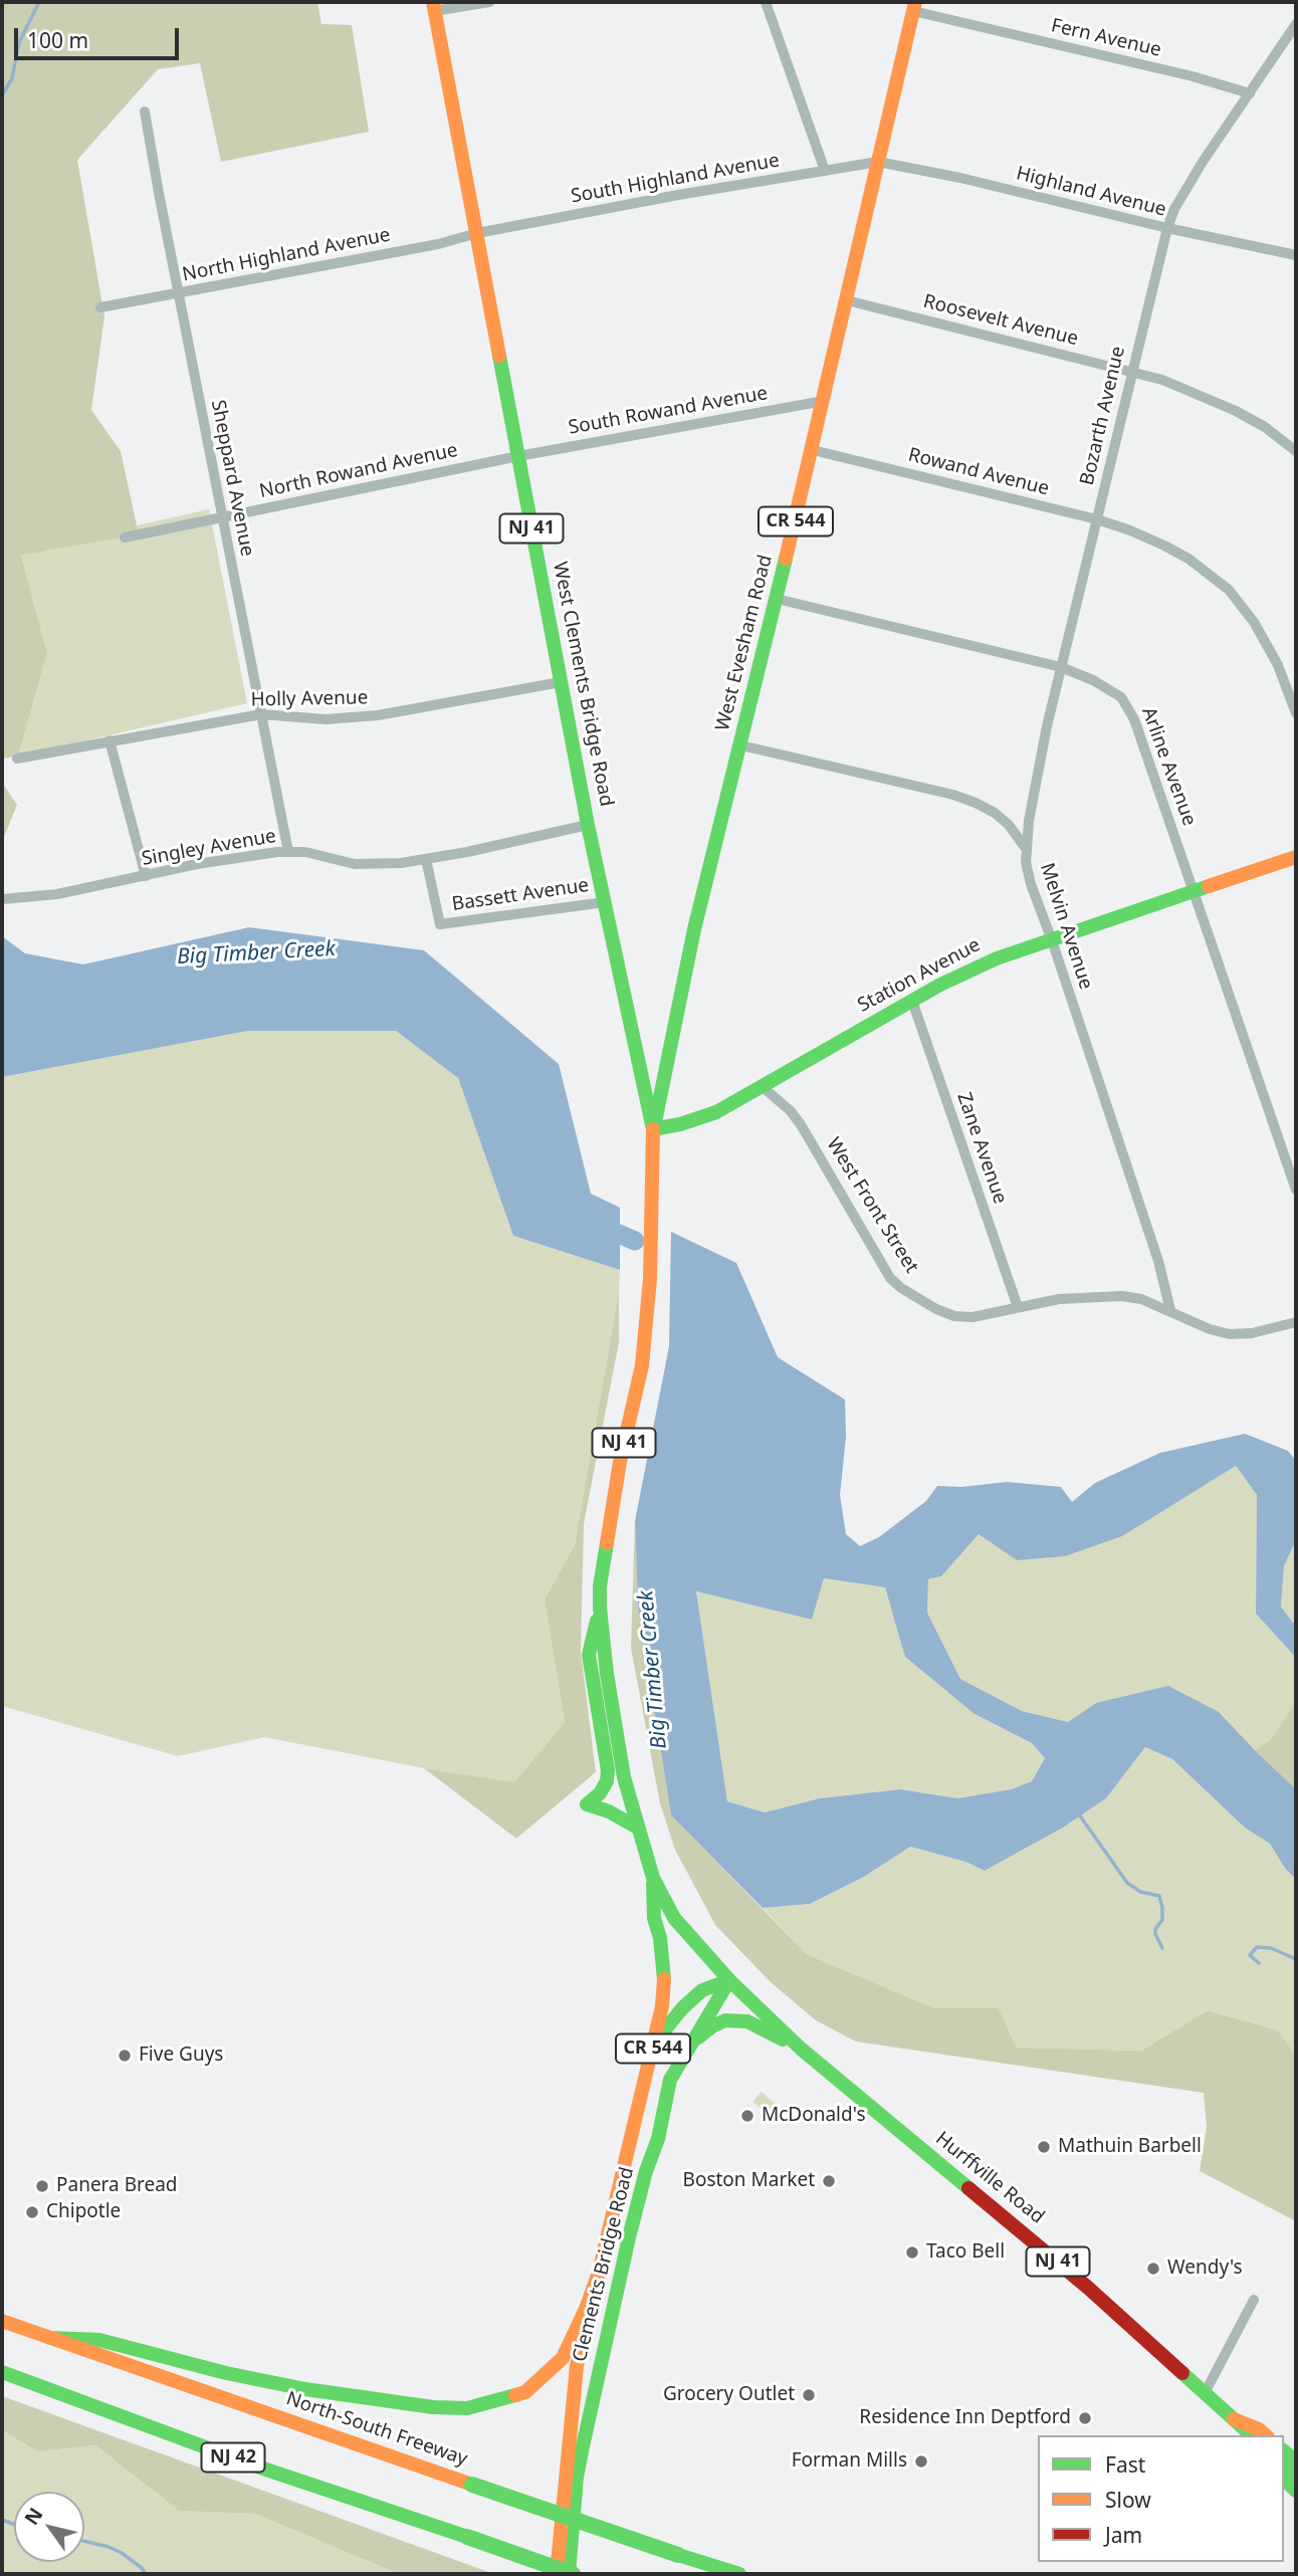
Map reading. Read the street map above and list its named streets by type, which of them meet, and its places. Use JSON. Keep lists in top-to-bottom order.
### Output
{
  "streets": {
    "main road": [
      "CR 544",
      "NJ 41",
      "West Evesham Road",
      "West Clements Bridge Road",
      "Station Avenue",
      "Hurffville Road",
      "Clements Bridge Road",
      "North-South Freeway",
      "NJ 42"
    ],
    "street": [
      "Fern Avenue",
      "South Highland Avenue",
      "Highland Avenue",
      "North Highland Avenue",
      "Roosevelt Avenue",
      "South Rowand Avenue",
      "Bozarth Avenue",
      "North Rowand Avenue",
      "Rowand Avenue",
      "Sheppard Avenue",
      "Holly Avenue",
      "Arline Avenue",
      "Singley Avenue",
      "Bassett Avenue",
      "Melvin Avenue",
      "Zane Avenue",
      "West Front Street"
    ]
  },
  "crossings": [
    ["Fern Avenue", "Bozarth Avenue"],
    ["Fern Avenue", "West Evesham Road"],
    ["South Highland Avenue", "Highland Avenue"],
    ["South Highland Avenue", "North Highland Avenue"],
    ["South Highland Avenue", "West Evesham Road"],
    ["South Highland Avenue", "West Clements Bridge Road"],
    ["Highland Avenue", "Bozarth Avenue"],
    ["Highland Avenue", "West Evesham Road"],
    ["North Highland Avenue", "Sheppard Avenue"],
    ["North Highland Avenue", "West Clements Bridge Road"],
    ["Roosevelt Avenue", "Bozarth Avenue"],
    ["Roosevelt Avenue", "West Evesham Road"],
    ["South Rowand Avenue", "North Rowand Avenue"],
    ["South Rowand Avenue", "West Evesham Road"],
    ["South Rowand Avenue", "West Clements Bridge Road"],
    ["Bozarth Avenue", "Rowand Avenue"],
    ["Bozarth Avenue", "Arline Avenue"],
    ["Bozarth Avenue", "Melvin Avenue"],
    ["North Rowand Avenue", "Sheppard Avenue"],
    ["North Rowand Avenue", "West Clements Bridge Road"],
    ["Rowand Avenue", "West Evesham Road"],
    ["Sheppard Avenue", "Holly Avenue"],
    ["Sheppard Avenue", "Singley Avenue"],
    ["West Evesham Road", "West Clements Bridge Road"],
    ["West Evesham Road", "Arline Avenue"],
    ["West Evesham Road", "Melvin Avenue"],
    ["West Evesham Road", "Station Avenue"],
    ["West Clements Bridge Road", "Holly Avenue"],
    ["West Clements Bridge Road", "Singley Avenue"],
    ["West Clements Bridge Road", "Bassett Avenue"],
    ["West Clements Bridge Road", "Station Avenue"],
    ["West Clements Bridge Road", "Clements Bridge Road"],
    ["Arline Avenue", "Station Avenue"],
    ["Singley Avenue", "Bassett Avenue"],
    ["Melvin Avenue", "Station Avenue"],
    ["Melvin Avenue", "West Front Street"],
    ["Station Avenue", "Zane Avenue"],
    ["Station Avenue", "West Front Street"],
    ["Zane Avenue", "West Front Street"],
    ["Hurffville Road", "Clements Bridge Road"],
    ["Clements Bridge Road", "NJ 42"]
  ],
  "water": ["Big Timber Creek"],
  "places": [
    "Five Guys",
    "McDonald's",
    "Mathuin Barbell",
    "Boston Market",
    "Panera Bread",
    "Chipotle",
    "Taco Bell",
    "Wendy's",
    "Grocery Outlet",
    "Residence Inn Deptford",
    "Forman Mills"
  ],
  "legend": ["Fast", "Slow", "Jam"],
  "scale_bar": "100 m",
  "north": "top left"
}
